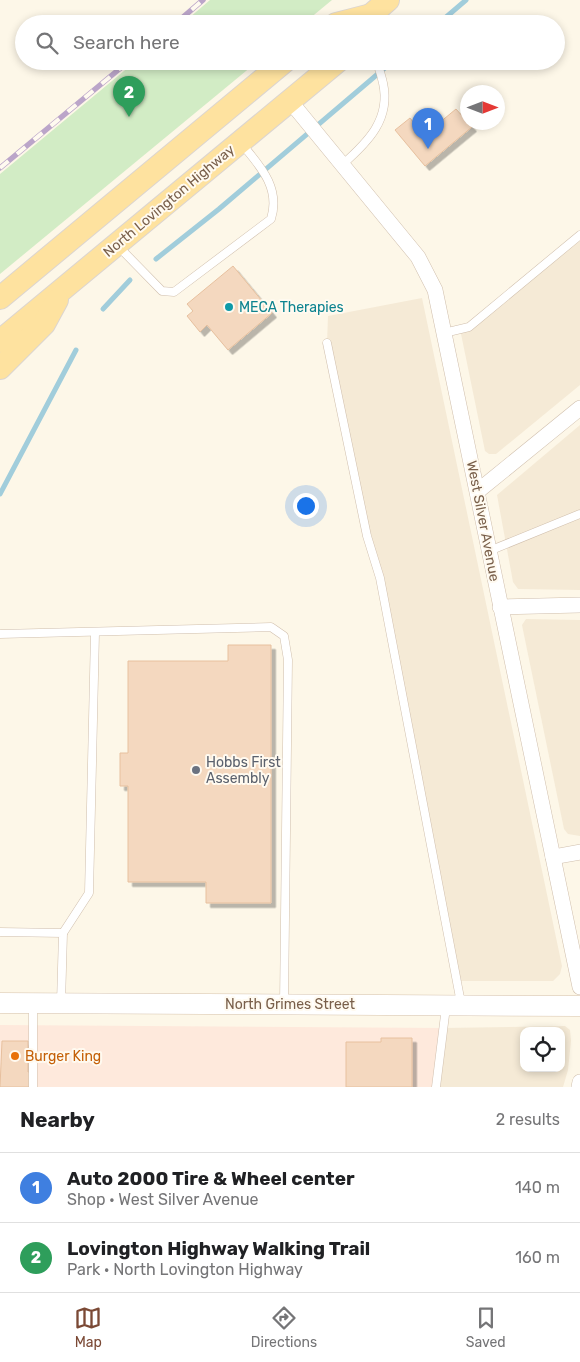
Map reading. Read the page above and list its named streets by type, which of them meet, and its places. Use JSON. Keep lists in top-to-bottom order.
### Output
{
  "streets": {
    "main road": ["North Lovington Highway", "North Grimes Street"],
    "street": ["West Silver Avenue"]
  },
  "crossings": [
    ["North Lovington Highway", "West Silver Avenue"]
  ],
  "places": ["MECA Therapies", "Hobbs First Assembly", "Burger King"],
  "north": "right",
  "page": {
    "search": "Search here",
    "pins": ["2", "1"],
    "heading": ["Nearby", "2 results"],
    "list": [
      {
        "mark": "1",
        "name": "Auto 2000 Tire & Wheel center",
        "note": "Shop · West Silver Avenue",
        "value": "140 m"
      },
      {
        "mark": "2",
        "name": "Lovington Highway Walking Trail",
        "note": "Park · North Lovington Highway",
        "value": "160 m"
      }
    ],
    "nav": ["Map", "Directions", "Saved"]
  }
}
